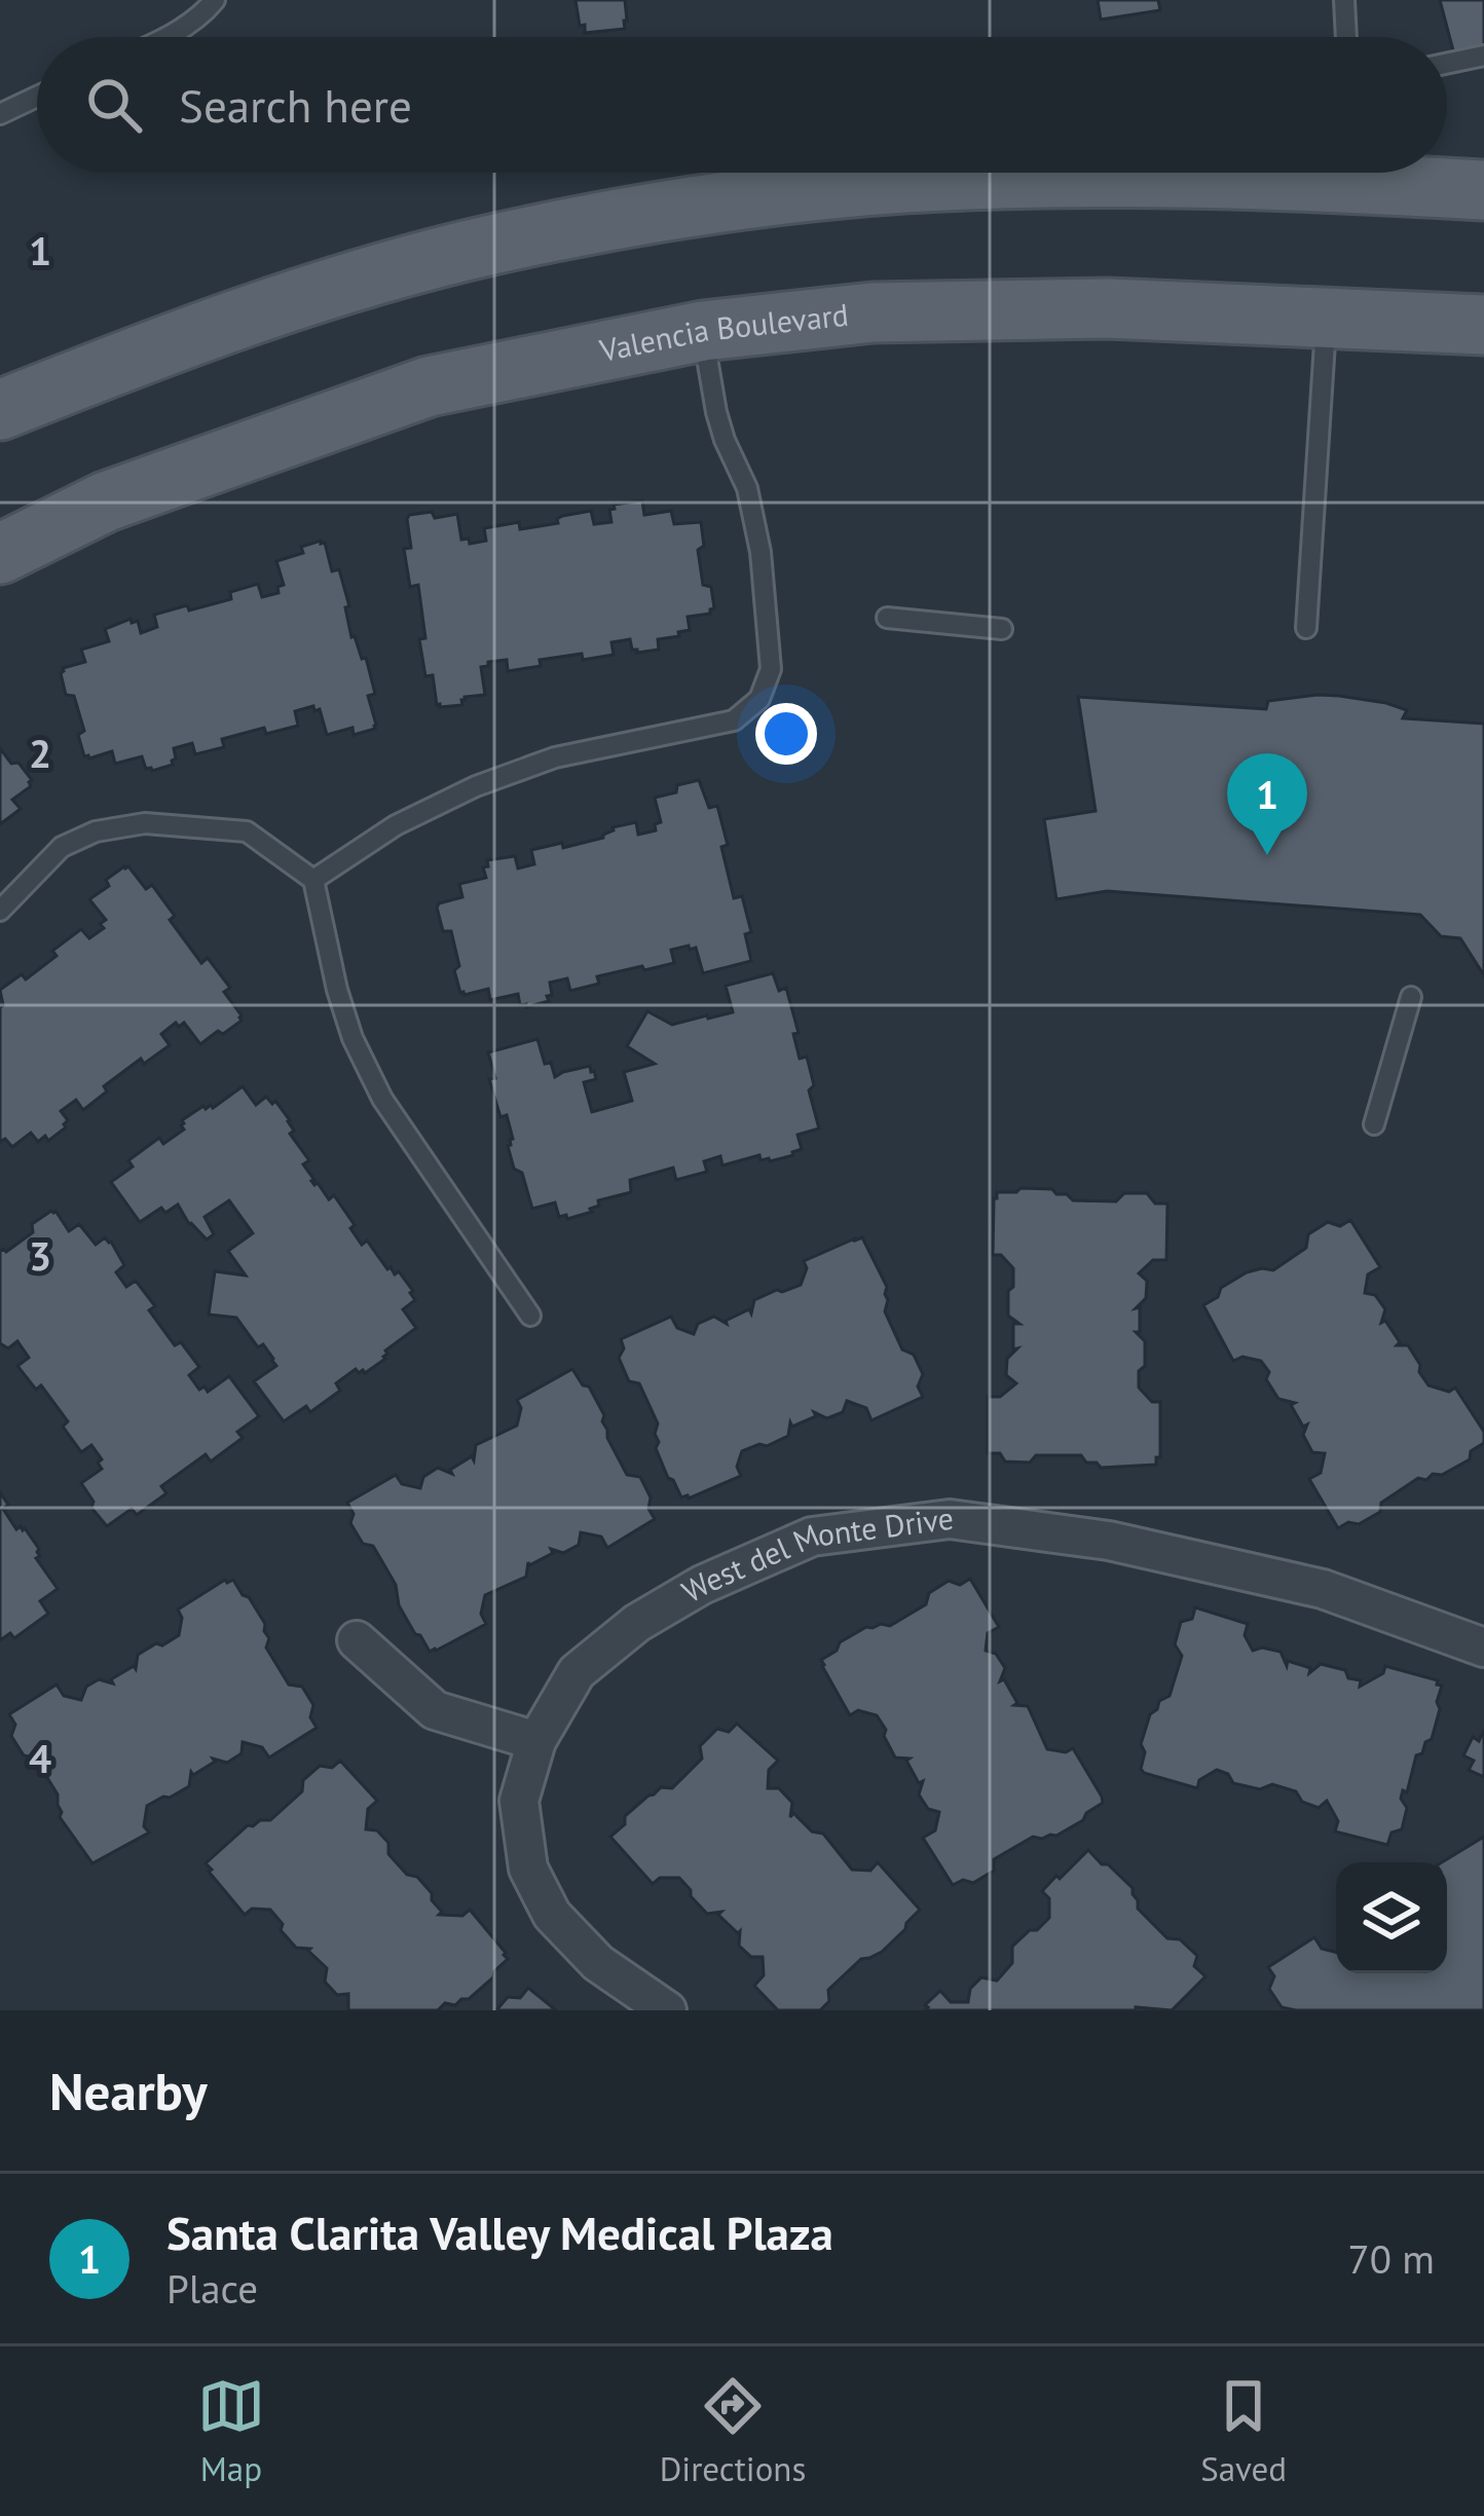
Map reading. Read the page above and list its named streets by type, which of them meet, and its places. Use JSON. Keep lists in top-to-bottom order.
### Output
{
  "streets": {
    "main road": ["Valencia Boulevard"],
    "street": ["West del Monte Drive"]
  },
  "page": {
    "search": "Search here",
    "pins": "1",
    "heading": "Nearby",
    "list": [
      {
        "mark": "1",
        "name": "Santa Clarita Valley Medical Plaza",
        "note": "Place",
        "value": "70 m"
      }
    ],
    "nav": ["Map", "Directions", "Saved"]
  },
  "grid": {
    "rows": [
      "1",
      "2",
      "3",
      "4"
    ]
  }
}
